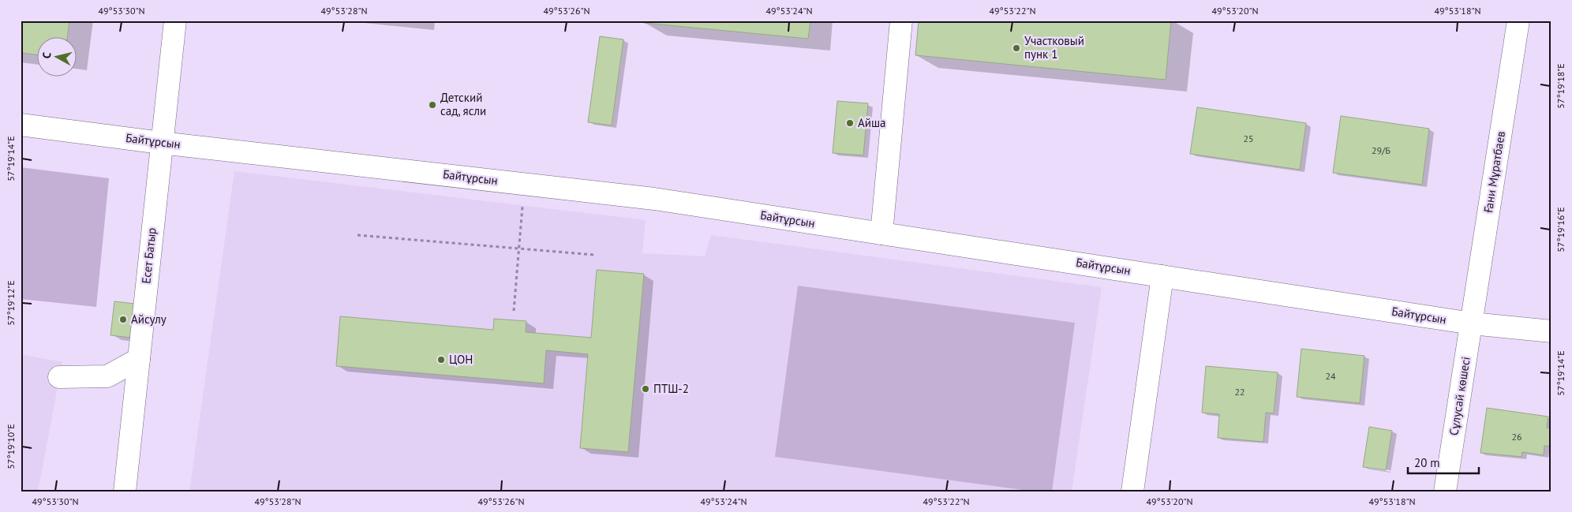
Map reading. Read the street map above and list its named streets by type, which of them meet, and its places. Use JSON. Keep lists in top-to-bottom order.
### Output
{
  "streets": {
    "street": [
      "Байтұрсын",
      "Ғани Мұратбаев",
      "Есет Батыр",
      "Сұлусай көшесі"
    ]
  },
  "crossings": [
    ["Байтұрсын", "Ғани Мұратбаев"],
    ["Байтұрсын", "Есет Батыр"],
    ["Байтұрсын", "Сұлусай көшесі"],
    ["Ғани Мұратбаев", "Сұлусай көшесі"]
  ],
  "places": [
    "Участковый пунк 1",
    "Детский сад, ясли",
    "Айша",
    "Айсулу",
    "ЦОН",
    "ПТШ-2"
  ],
  "house_numbers": [
    "25",
    "29/Б",
    "24",
    "22",
    "26"
  ],
  "scale_bar": "20 m",
  "north": "left",
  "coordinates": [
    "49°53'30\"N",
    "49°53'28\"N",
    "49°53'26\"N",
    "49°53'24\"N",
    "49°53'22\"N",
    "49°53'20\"N",
    "49°53'18\"N",
    "57°19'18\"E",
    "57°19'14\"E",
    "57°19'16\"E",
    "57°19'12\"E",
    "57°19'10\"E"
  ]
}
